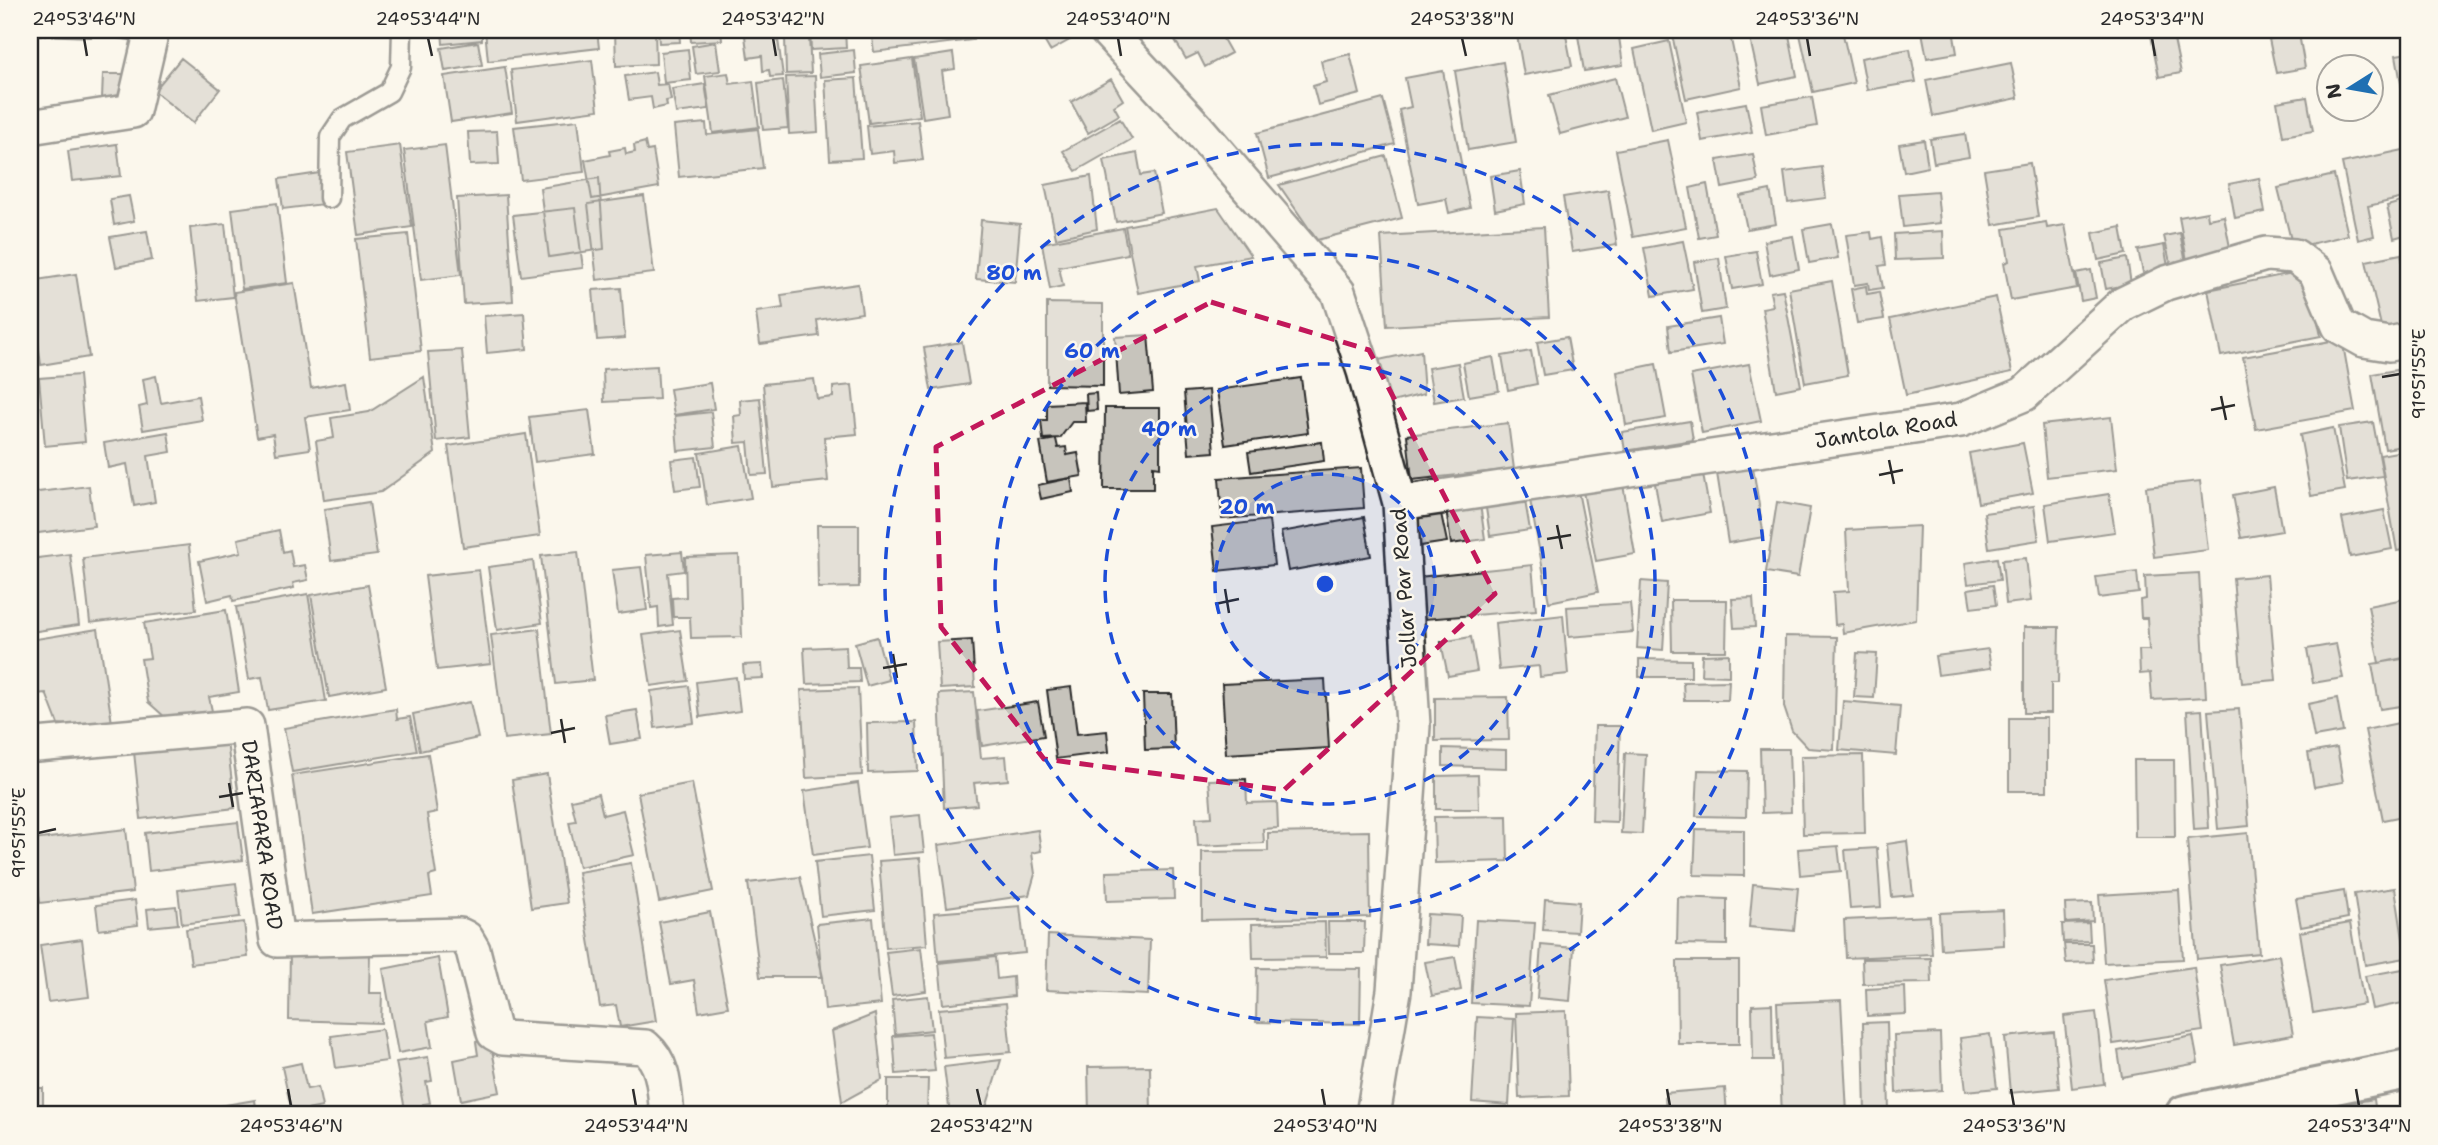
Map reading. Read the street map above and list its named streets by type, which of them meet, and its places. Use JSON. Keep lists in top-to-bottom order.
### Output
{
  "streets": {
    "street": ["Jamtola Road", "Jollar Par Road", "DARIAPARA ROAD"]
  },
  "crossings": [
    ["Jamtola Road", "Jollar Par Road"]
  ],
  "north": "left",
  "coordinates": [
    "24°53'46\"N",
    "24°53'44\"N",
    "24°53'42\"N",
    "24°53'40\"N",
    "24°53'38\"N",
    "24°53'36\"N",
    "24°53'34\"N",
    "91°51'55\"E"
  ],
  "rings": [
    "80 m",
    "60 m",
    "40 m",
    "20 m"
  ]
}
